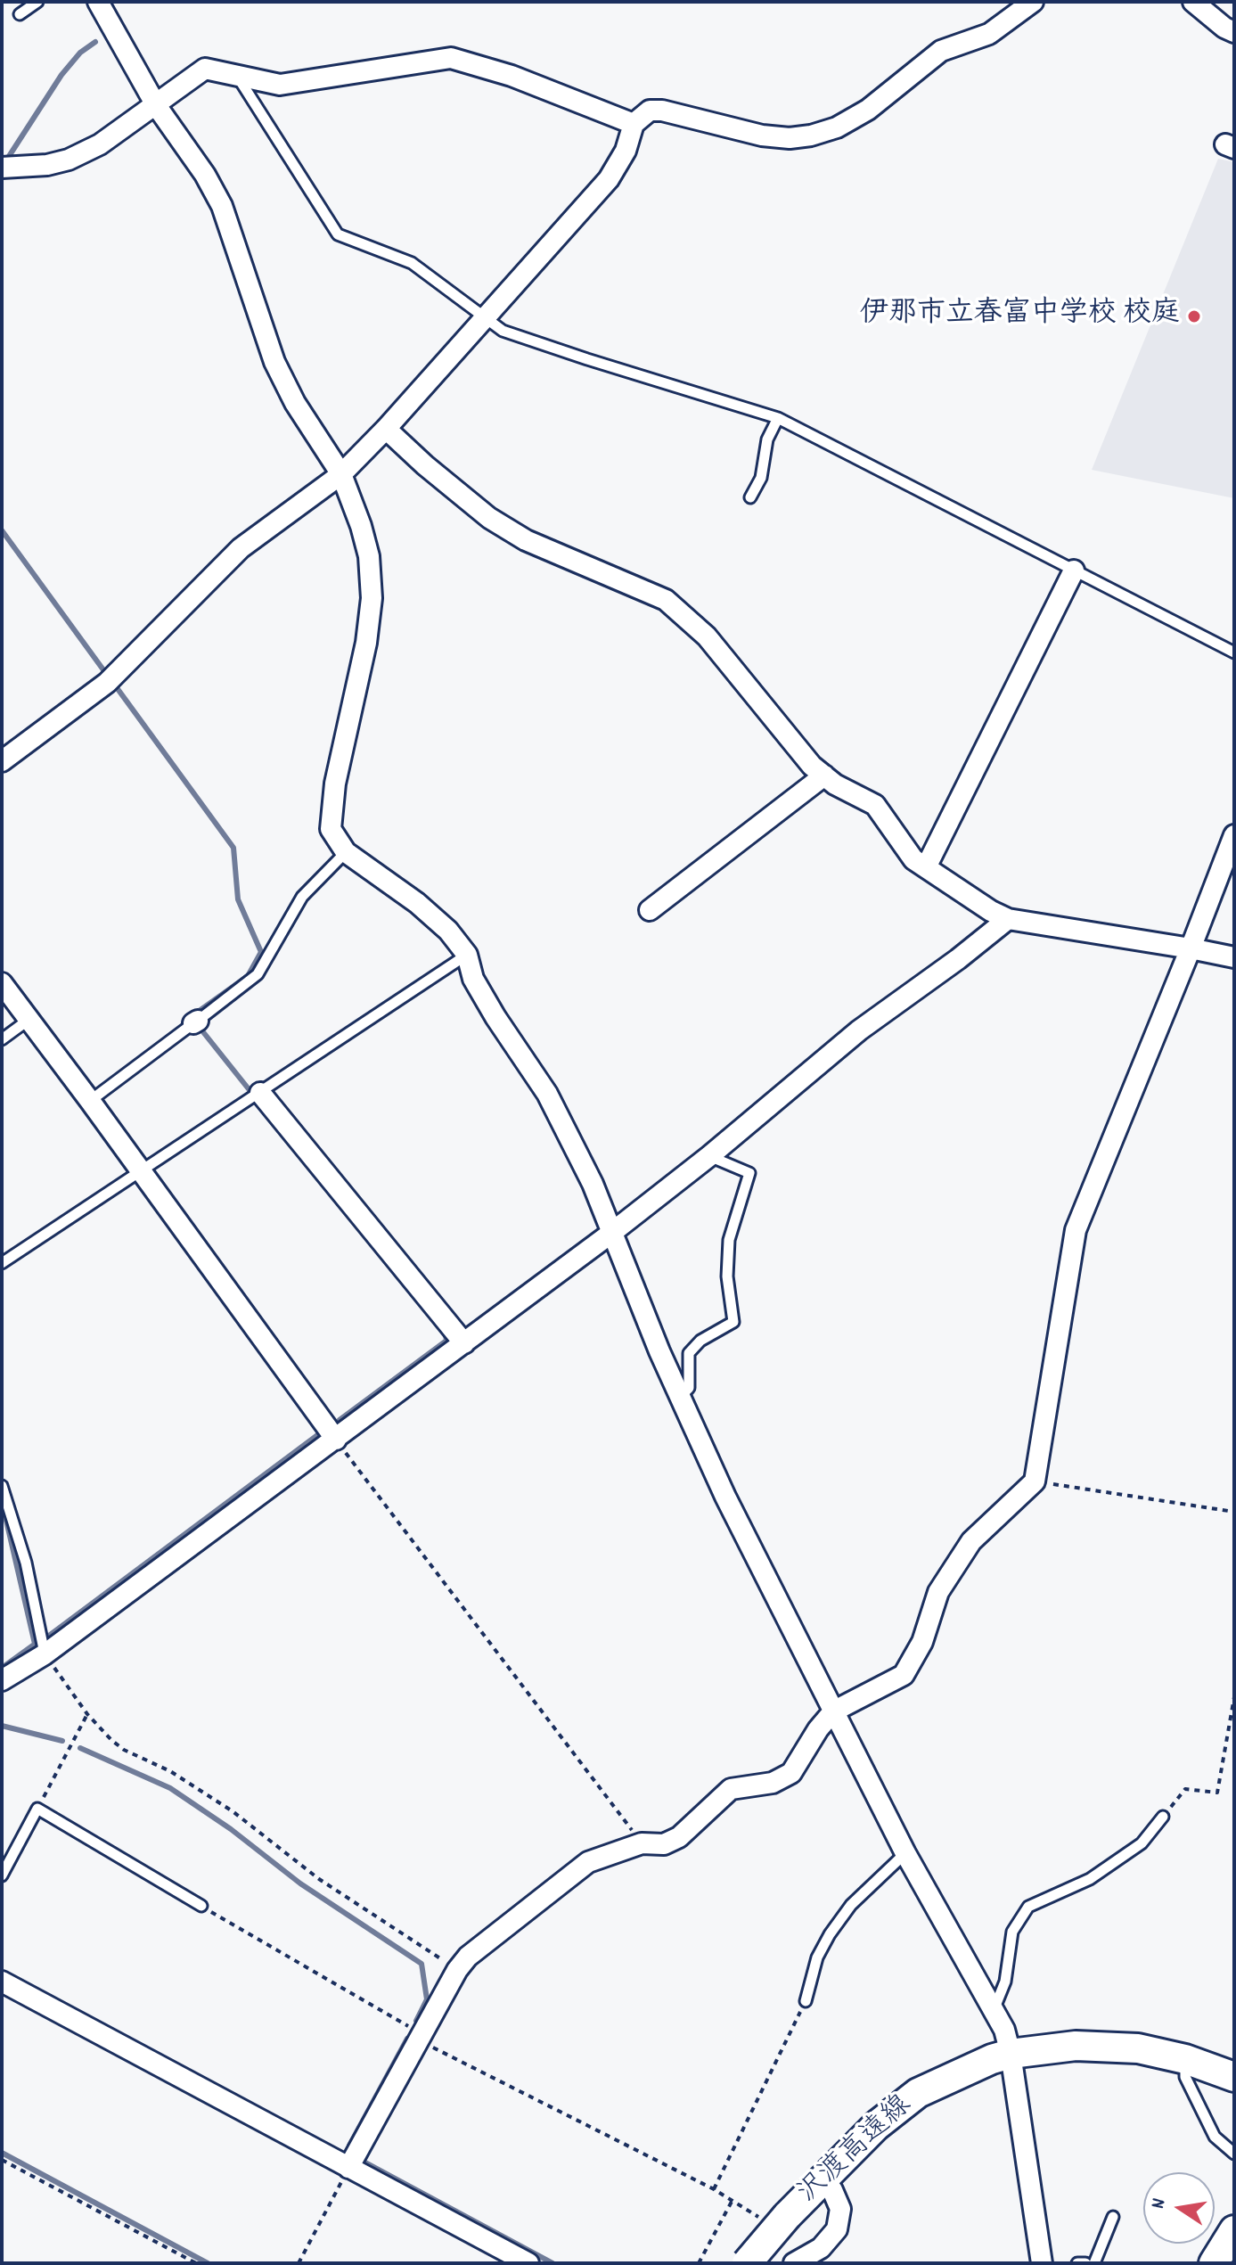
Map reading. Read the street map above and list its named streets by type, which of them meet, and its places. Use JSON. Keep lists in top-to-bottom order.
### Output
{
  "streets": {
    "main road": ["沢渡高遠線"]
  },
  "places": ["伊那市立春富中学校 校庭"],
  "north": "left"
}
